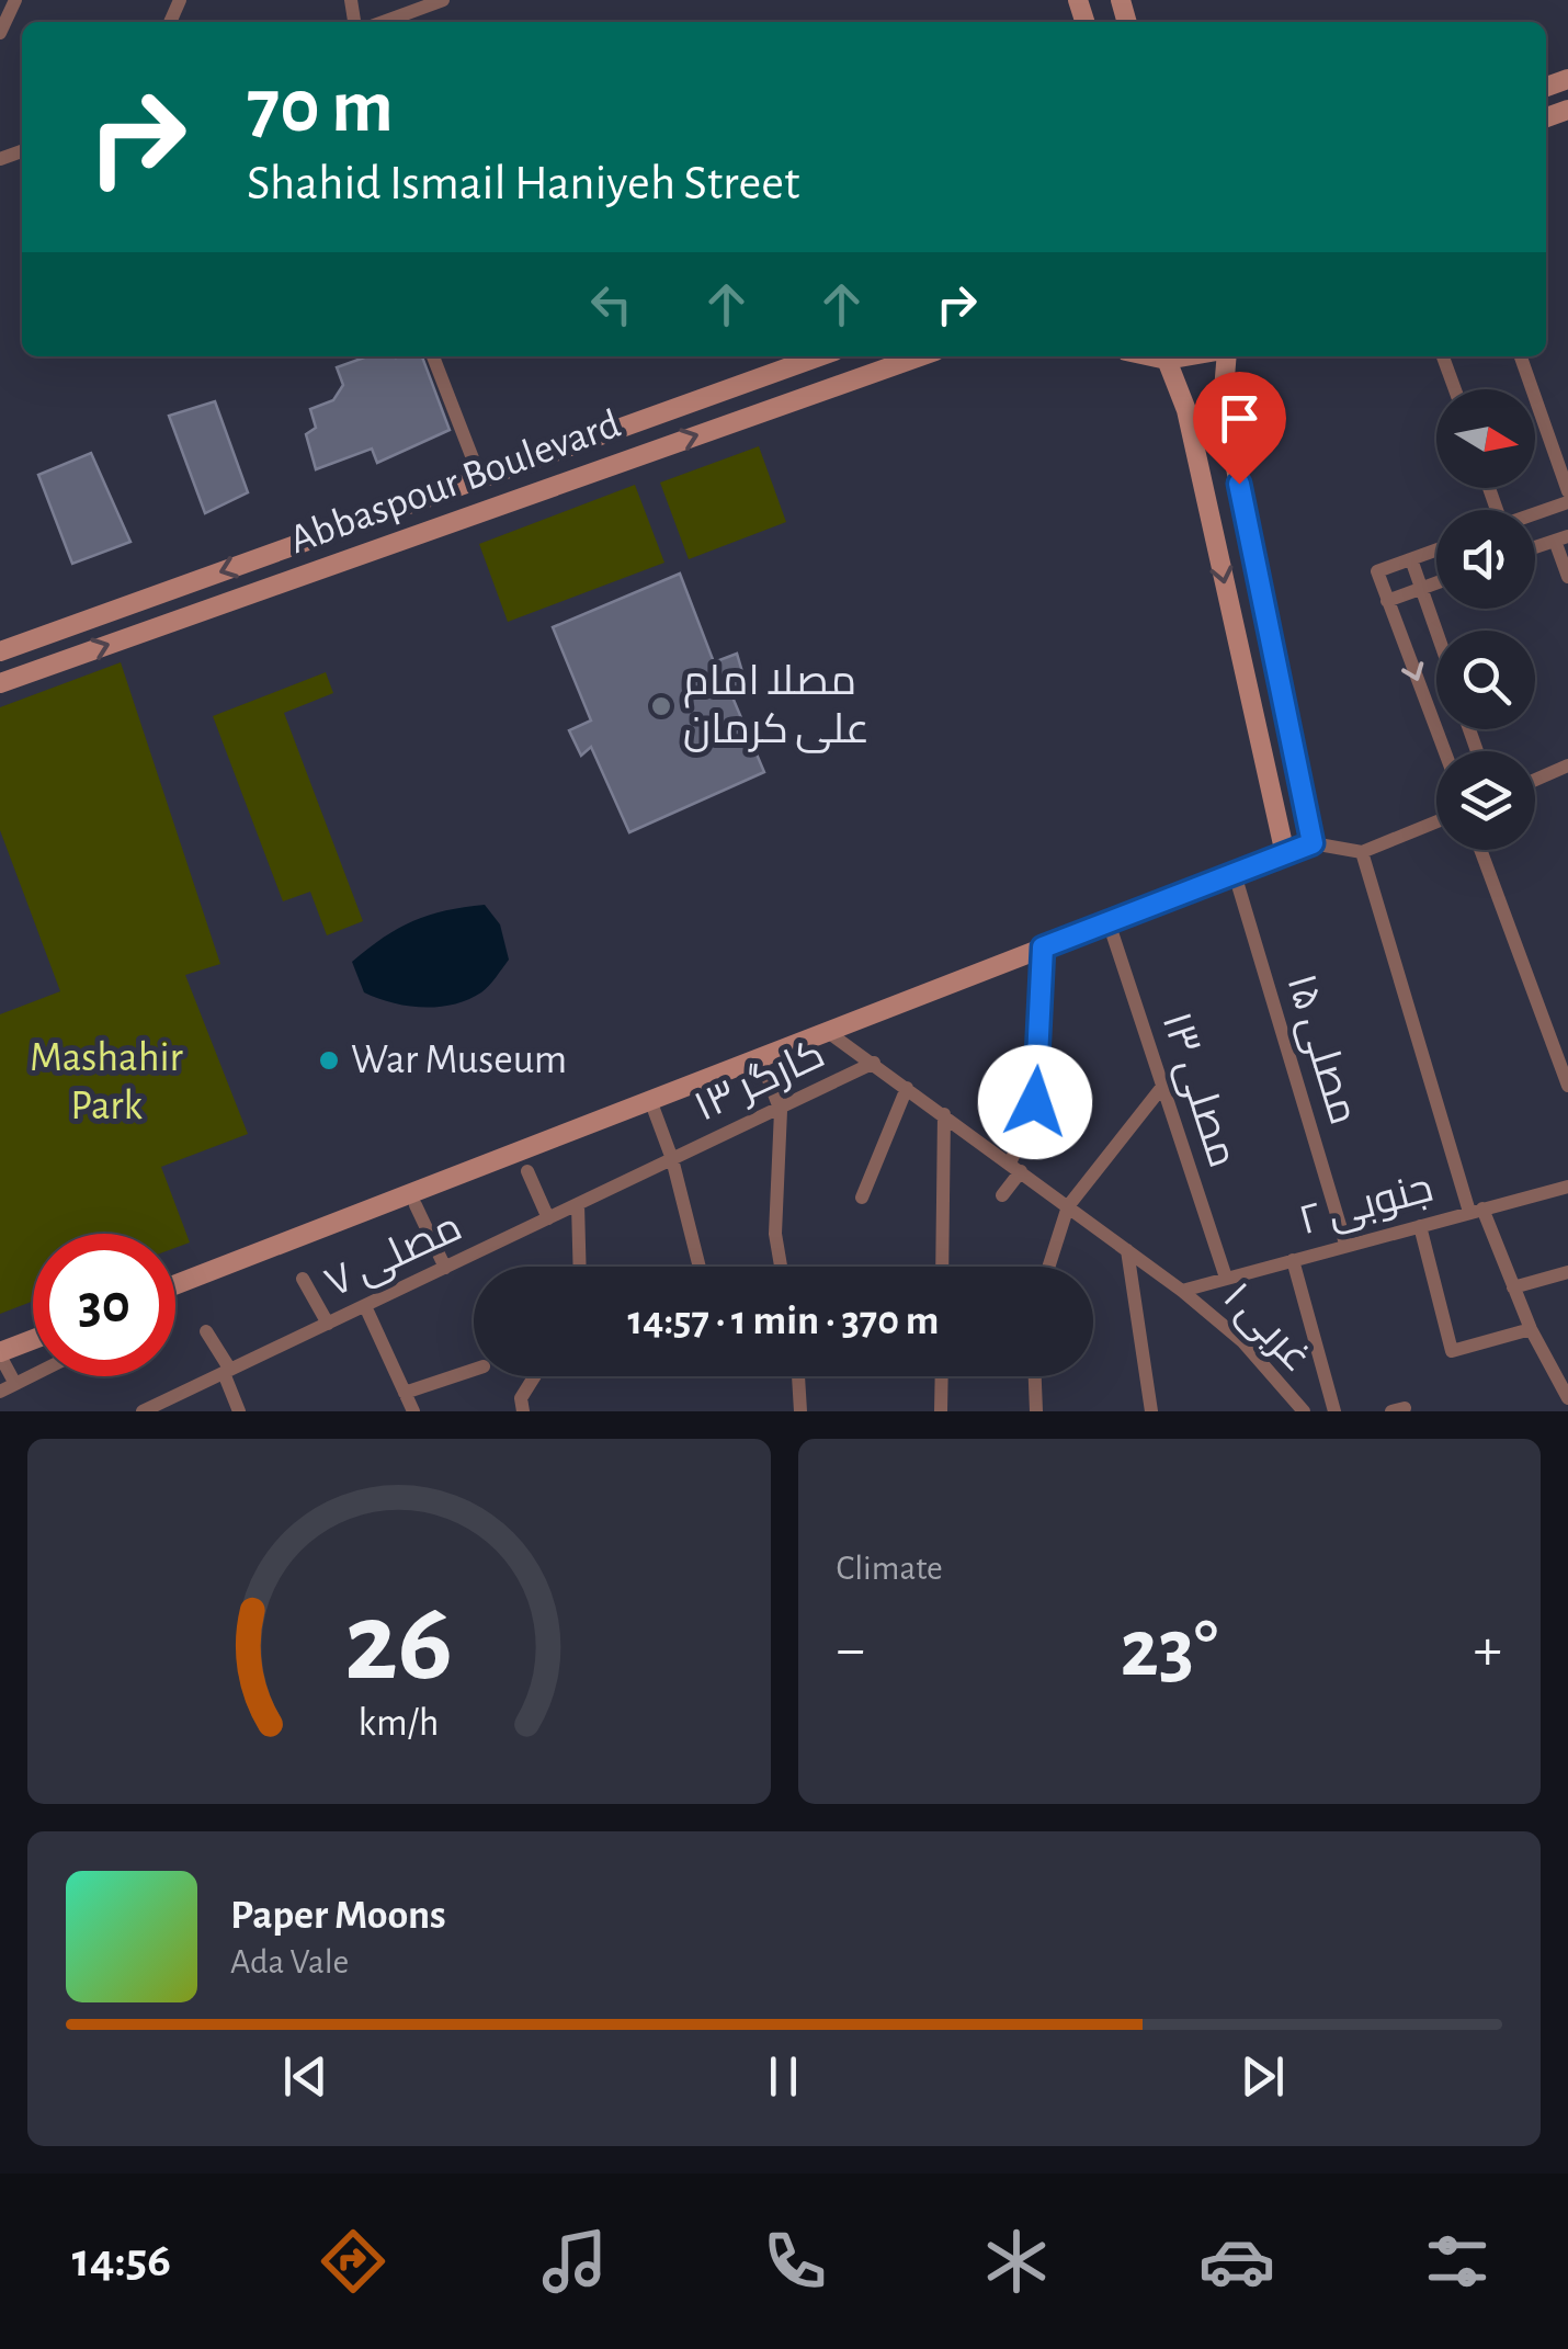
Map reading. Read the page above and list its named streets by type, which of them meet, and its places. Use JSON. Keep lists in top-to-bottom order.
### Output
{
  "streets": {
    "main road": ["Abbaspour Boulevard"],
    "street": [
      "مصلی ۱۵",
      "کارگر ۱۳",
      "مصلی ۱۳",
      "جنوبی ۲",
      "مصلی ۷",
      "۱ غربی"
    ]
  },
  "crossings": [
    ["مصلی ۱۵", "جنوبی ۲"],
    ["کارگر ۱۳", "مصلی ۷"],
    ["کارگر ۱۳", "۱ غربی"],
    ["مصلی ۱۳", "جنوبی ۲"],
    ["جنوبی ۲", "۱ غربی"]
  ],
  "parks": ["Mashahir Park"],
  "places": ["مصلا امام علی کرمان", "War Museum"],
  "north": "right",
  "page": {
    "turn": ["70 m", "Shahid Ismail Haniyeh Street"],
    "limit": "30",
    "trip": "14:57 · 1 min · 370 m",
    "tile": "Climate",
    "heat": ["−", "23°", "+"],
    "song": ["Paper Moons", "Ada Vale"],
    "tabs": "14:56",
    "gauge": ["26", "km/h"]
  }
}
